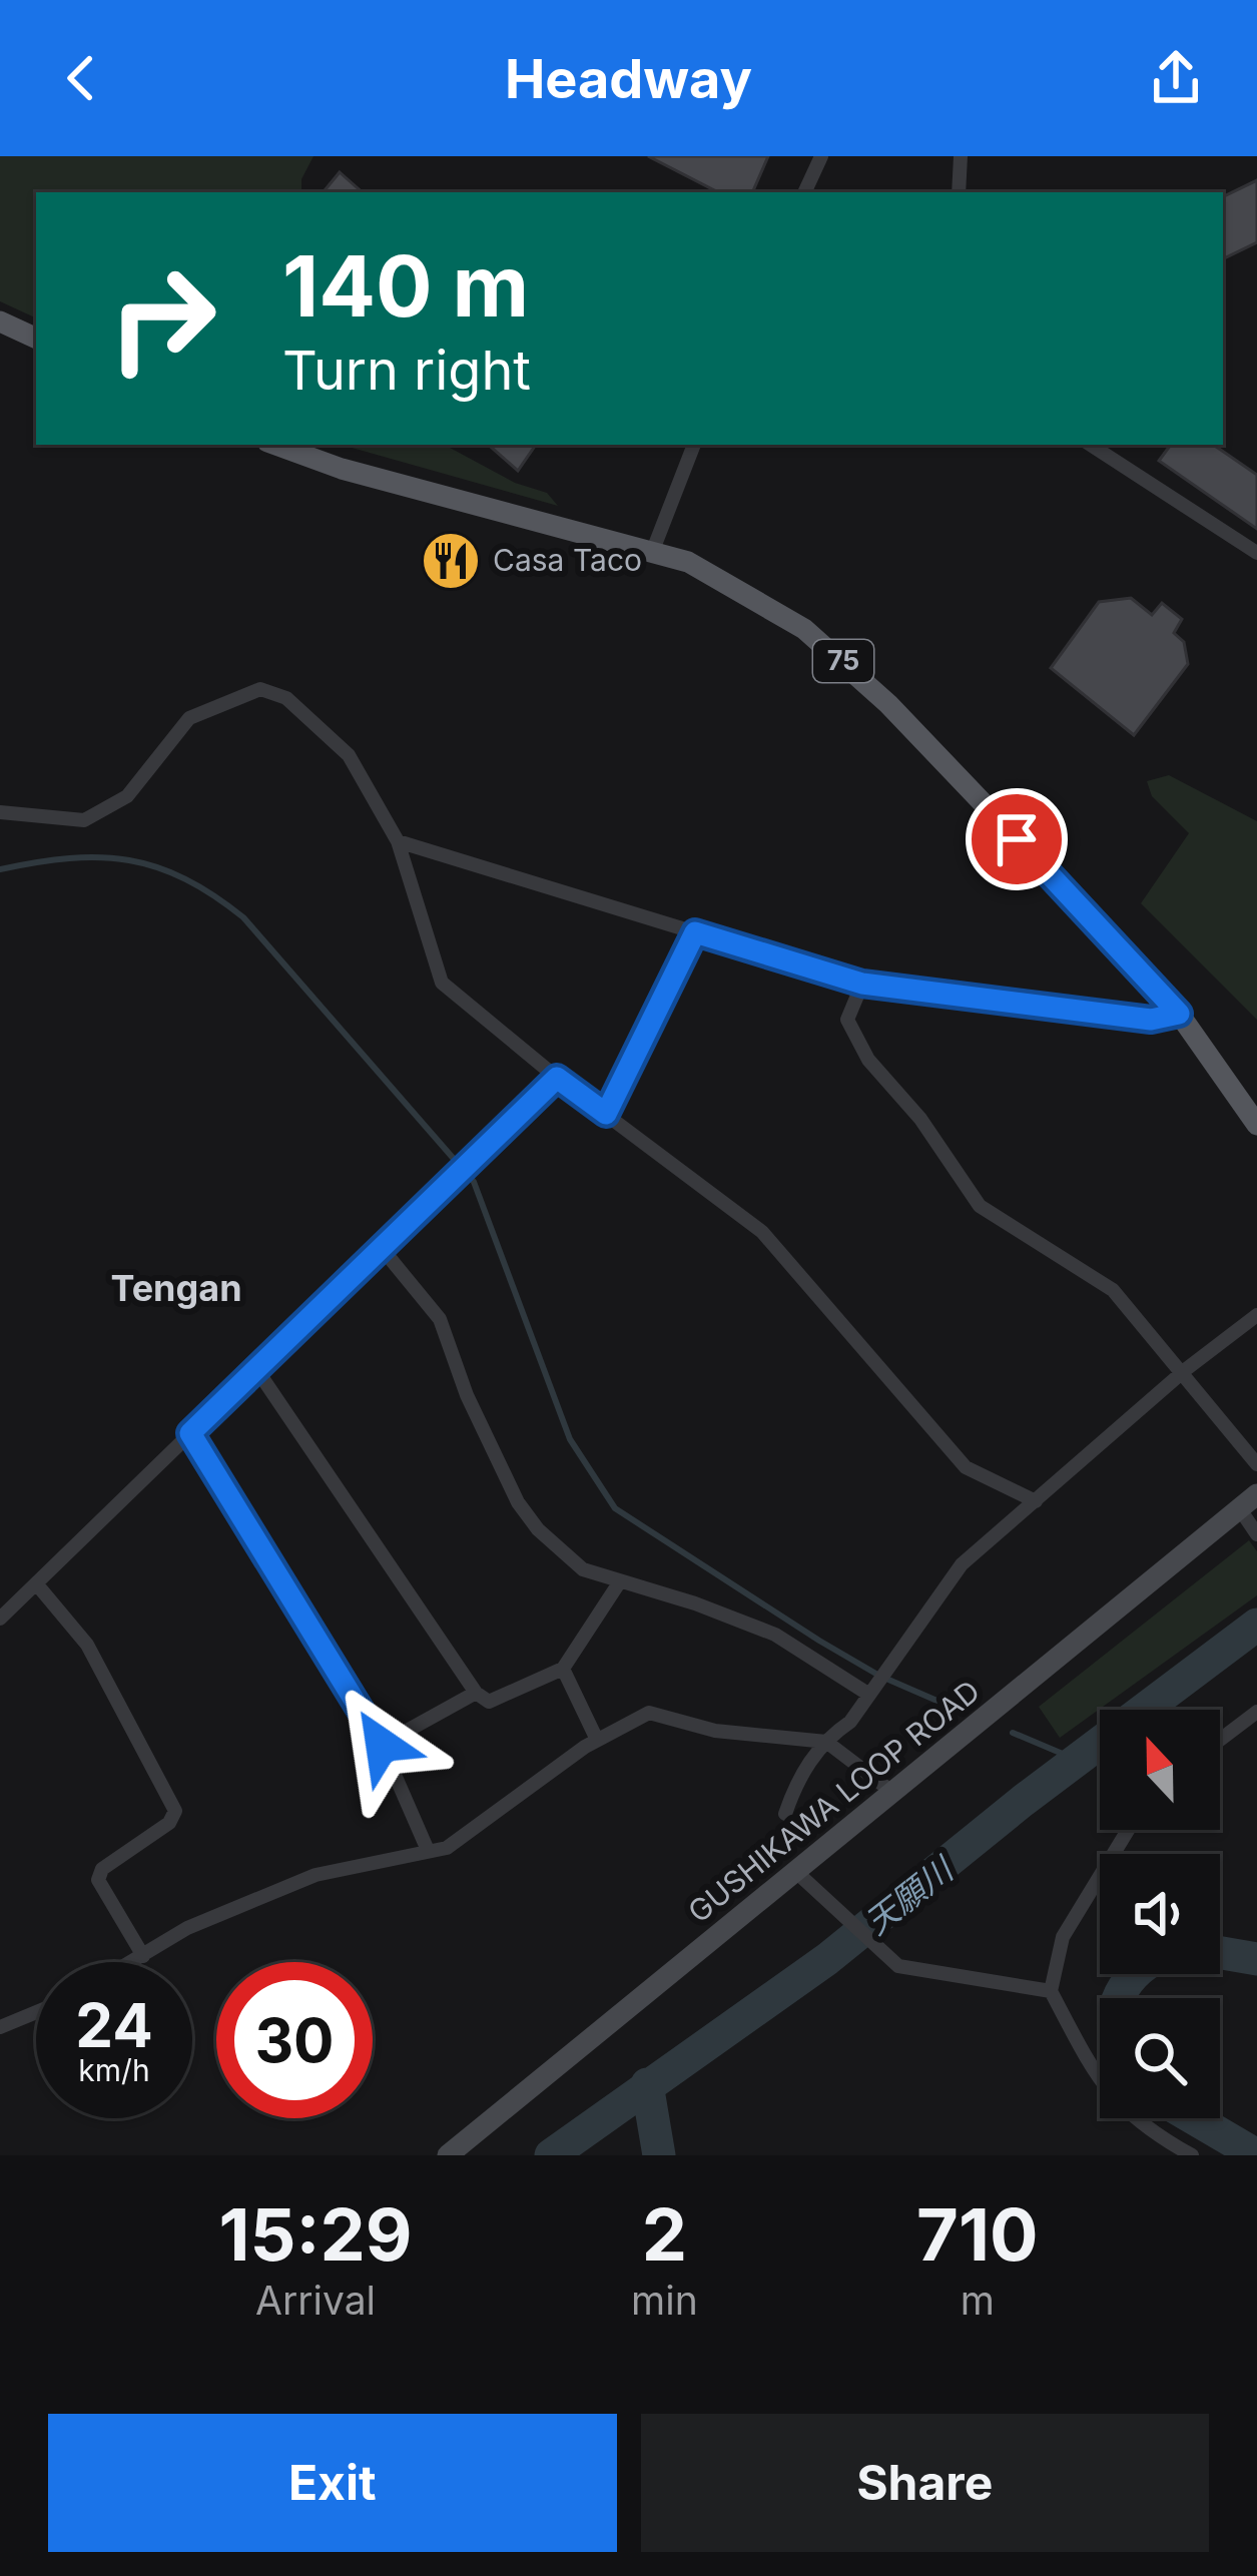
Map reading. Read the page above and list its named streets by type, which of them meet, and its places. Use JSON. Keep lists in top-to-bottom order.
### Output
{
  "streets": {
    "main road": ["75", "GUSHIKAWA LOOP ROAD"]
  },
  "districts": ["Tengan"],
  "water": ["天願川"],
  "places": {
    "restaurant": ["Casa Taco"]
  },
  "north": "top",
  "page": {
    "header": "Headway",
    "turn": ["140 m", "Turn right"],
    "speed": "24 km/h",
    "limit": "30",
    "eta": [
      "15:29",
      "Arrival",
      "2",
      "min",
      "710",
      "m"
    ],
    "buttons": ["Exit", "Share"]
  }
}
